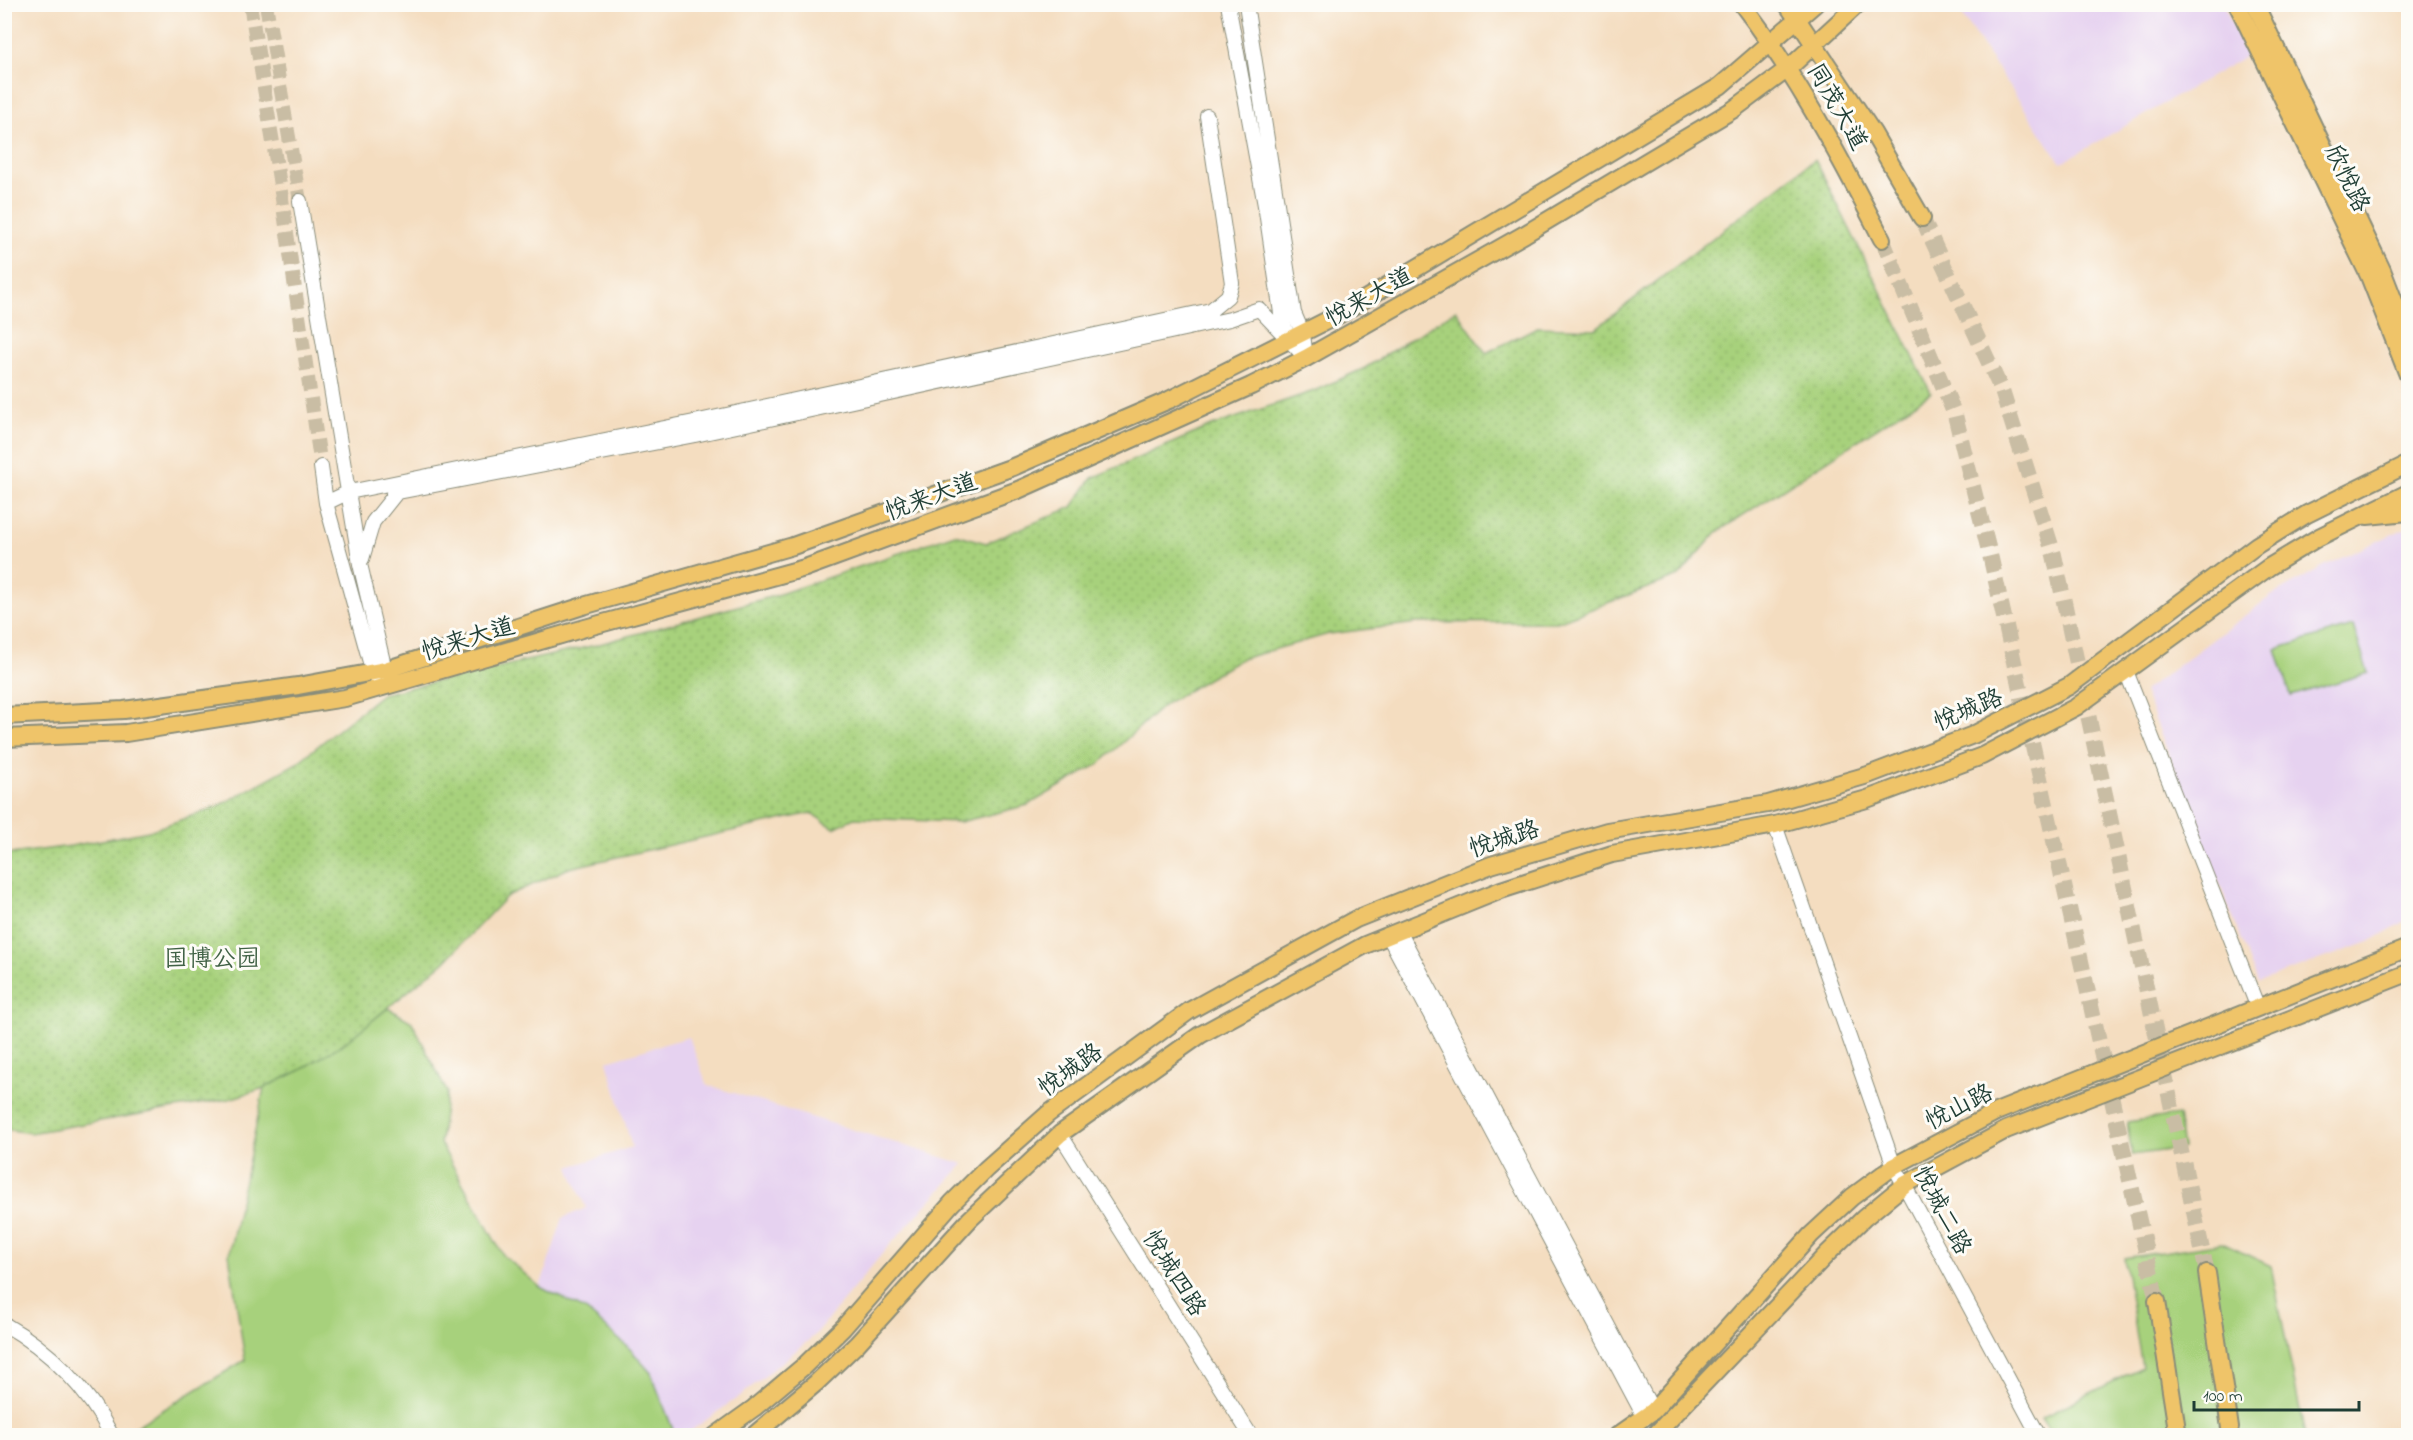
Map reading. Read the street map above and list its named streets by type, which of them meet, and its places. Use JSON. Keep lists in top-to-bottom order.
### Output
{
  "streets": {
    "main road": [
      "同茂大道",
      "欣悦路",
      "悦来大道",
      "悦城路",
      "悦山路"
    ],
    "street": ["悦城二路", "悦城四路"]
  },
  "crossings": [
    ["同茂大道", "悦来大道"],
    ["悦城路", "悦城二路"],
    ["悦城路", "悦城四路"],
    ["悦山路", "悦城二路"]
  ],
  "parks": ["国博公园"],
  "scale_bar": "100 m"
}
